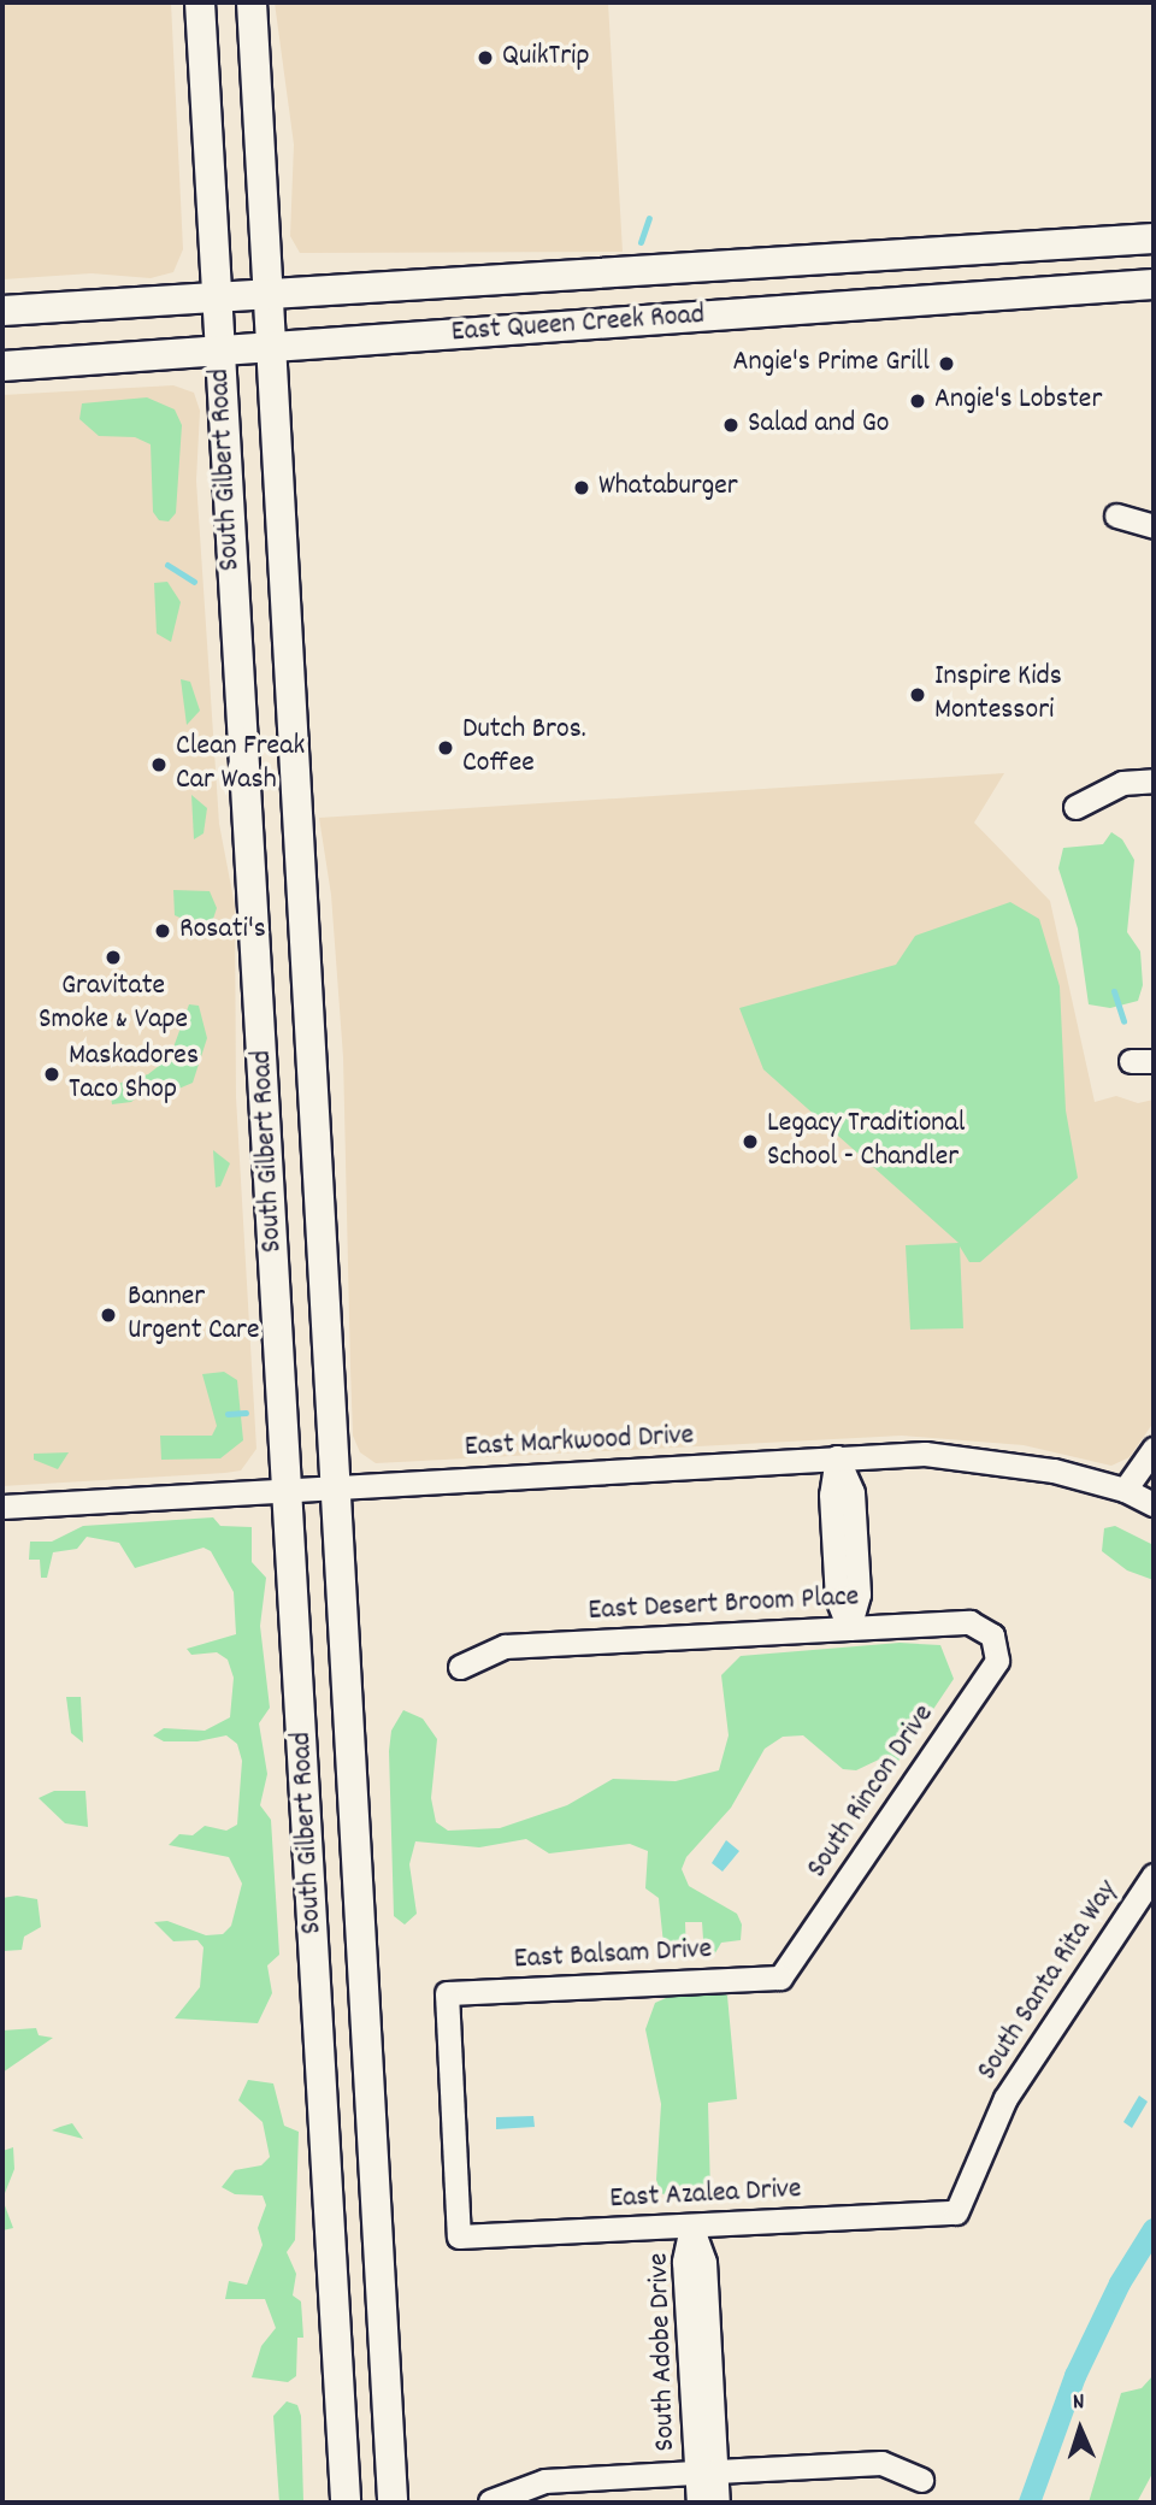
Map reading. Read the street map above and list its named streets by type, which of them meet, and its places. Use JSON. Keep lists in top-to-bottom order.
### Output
{
  "streets": {
    "main road": ["East Queen Creek Road", "South Gilbert Road"],
    "street": [
      "East Markwood Drive",
      "East Desert Broom Place",
      "South Rincon Drive",
      "East Balsam Drive",
      "South Santa Rita Way",
      "East Azalea Drive",
      "South Adobe Drive"
    ]
  },
  "crossings": [
    ["East Queen Creek Road", "South Gilbert Road"],
    ["South Gilbert Road", "East Markwood Drive"],
    ["East Desert Broom Place", "South Rincon Drive"],
    ["South Rincon Drive", "East Balsam Drive"],
    ["East Balsam Drive", "East Azalea Drive"],
    ["South Santa Rita Way", "East Azalea Drive"],
    ["East Azalea Drive", "South Adobe Drive"]
  ],
  "places": [
    "QuikTrip",
    "Angie's Prime Grill",
    "Angie's Lobster",
    "Salad and Go",
    "Whataburger",
    "Inspire Kids Montessori",
    "Dutch Bros. Coffee",
    "Clean Freak Car Wash",
    "Rosati's",
    "Gravitate Smoke & Vape",
    "Maskadores Taco Shop",
    "Legacy Traditional School - Chandler",
    "Banner Urgent Care"
  ],
  "north": "top"
}
